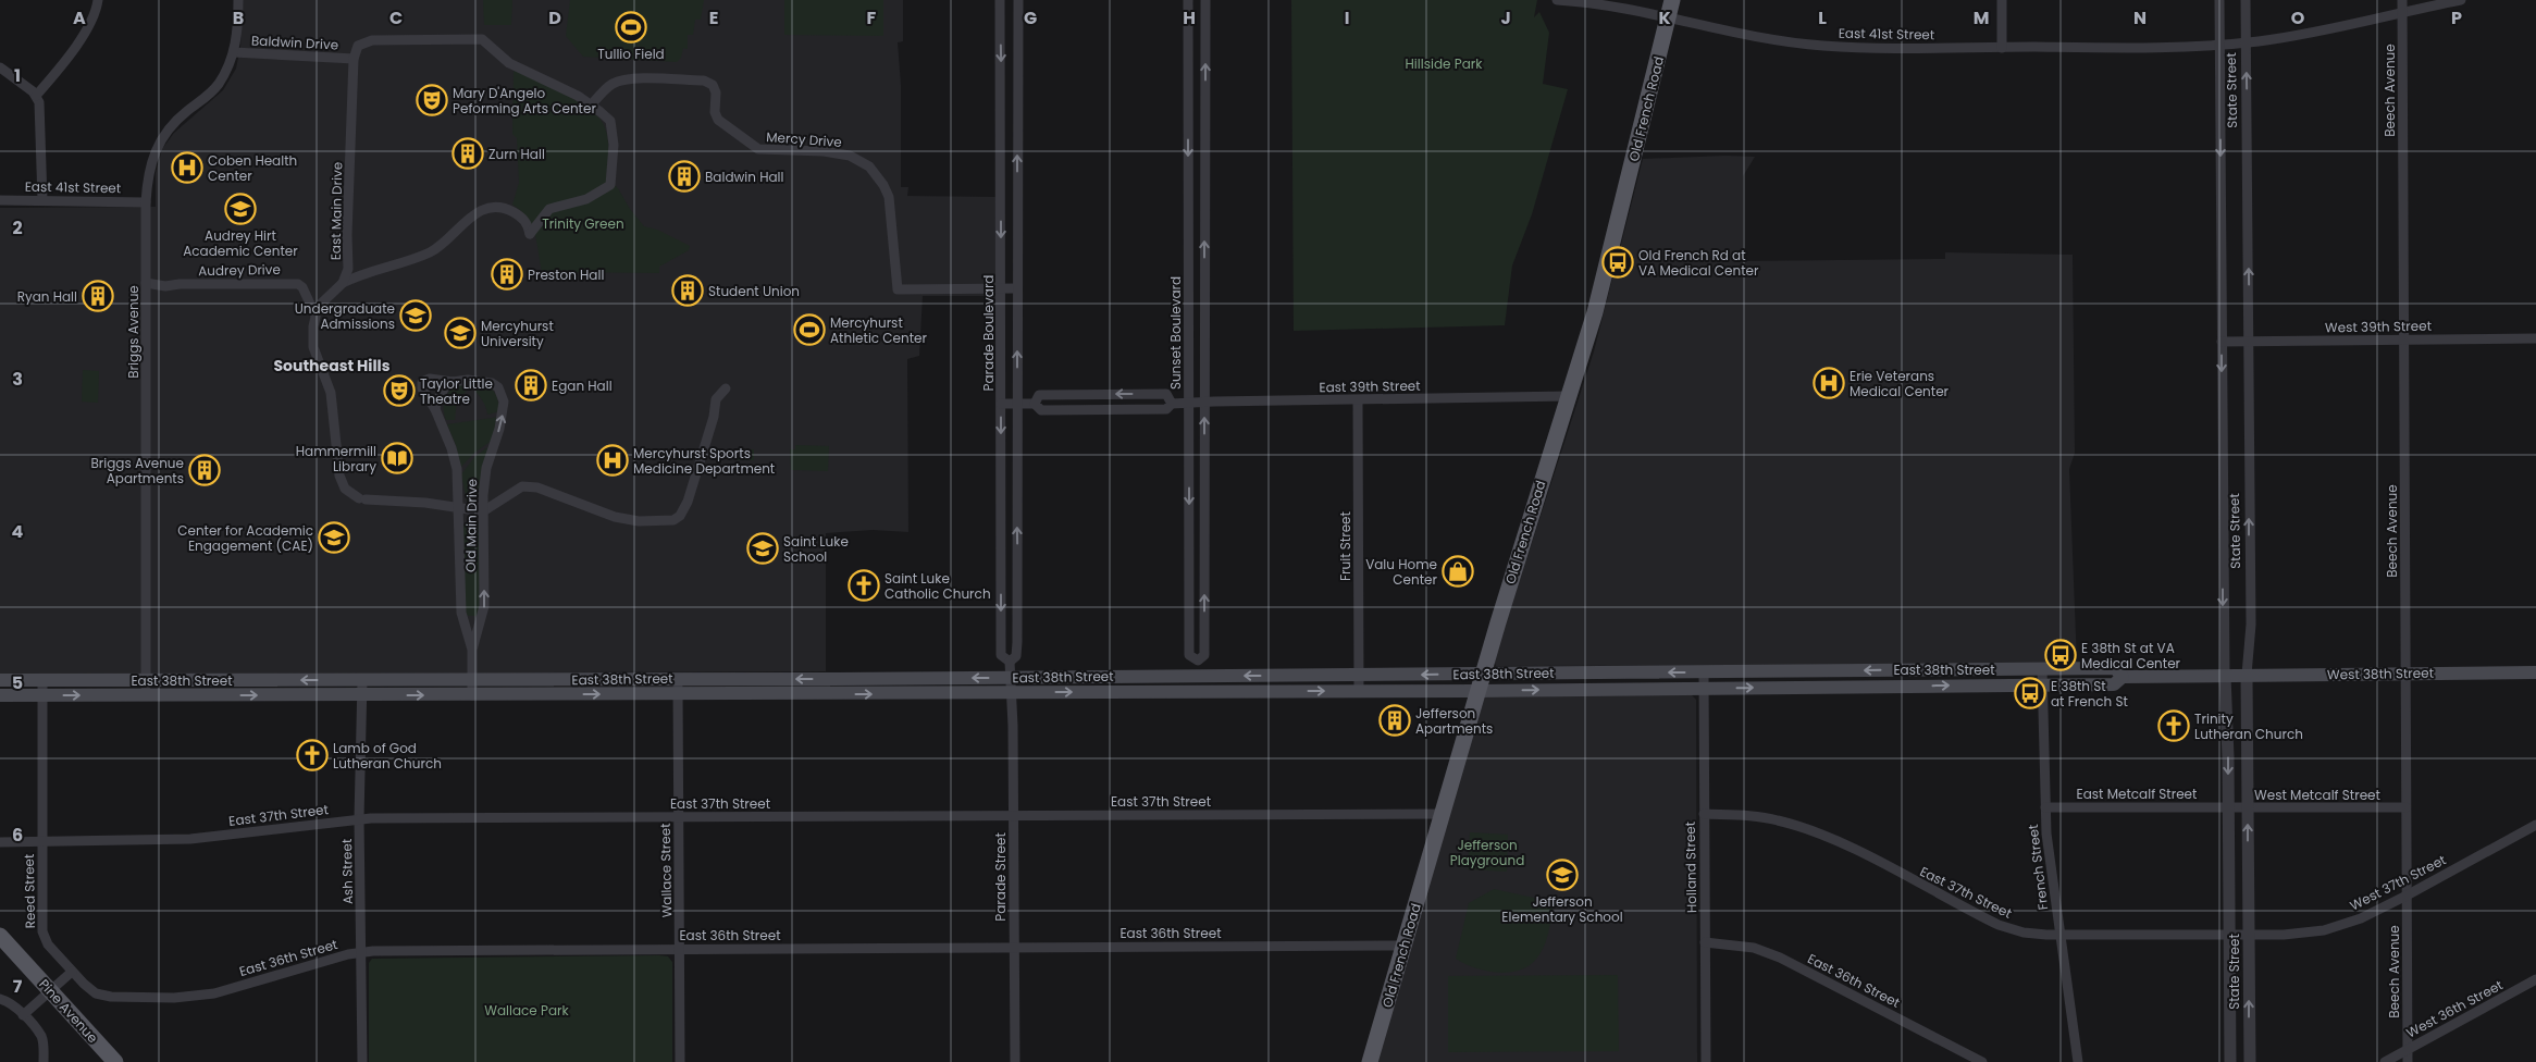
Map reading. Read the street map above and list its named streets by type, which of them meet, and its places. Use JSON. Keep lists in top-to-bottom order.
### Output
{
  "streets": {
    "main road": [
      "Old French Road",
      "East 38th Street",
      "West 38th Street",
      "Pine Avenue"
    ],
    "street": [
      "East 41st Street",
      "Baldwin Drive",
      "State Street",
      "Beech Avenue",
      "Mercy Drive",
      "East Main Drive",
      "Audrey Drive",
      "West 39th Street",
      "Briggs Avenue",
      "Parade Boulevard",
      "Sunset Boulevard",
      "East 39th Street",
      "Old Main Drive",
      "Fruit Street",
      "East Metcalf Street",
      "West Metcalf Street",
      "East 37th Street",
      "Holland Street",
      "French Street",
      "Wallace Street",
      "Ash Street",
      "Parade Street",
      "West 37th Street",
      "Reed Street",
      "East 36th Street",
      "West 36th Street"
    ]
  },
  "crossings": [
    ["East 41st Street", "State Street"],
    ["East 41st Street", "Beech Avenue"],
    ["East 41st Street", "Old French Road"],
    ["East 41st Street", "Briggs Avenue"],
    ["Baldwin Drive", "East Main Drive"],
    ["Baldwin Drive", "Briggs Avenue"],
    ["State Street", "West 39th Street"],
    ["State Street", "East 38th Street"],
    ["State Street", "West 38th Street"],
    ["State Street", "East Metcalf Street"],
    ["State Street", "West Metcalf Street"],
    ["State Street", "East 37th Street"],
    ["State Street", "West 37th Street"],
    ["Beech Avenue", "West 39th Street"],
    ["Beech Avenue", "West 38th Street"],
    ["Beech Avenue", "West Metcalf Street"],
    ["Beech Avenue", "West 37th Street"],
    ["Beech Avenue", "West 36th Street"],
    ["Old French Road", "East 39th Street"],
    ["Old French Road", "East 38th Street"],
    ["Old French Road", "East 37th Street"],
    ["Old French Road", "East 36th Street"],
    ["Mercy Drive", "Parade Boulevard"],
    ["Audrey Drive", "Briggs Avenue"],
    ["Briggs Avenue", "East 38th Street"],
    ["Parade Boulevard", "East 39th Street"],
    ["Parade Boulevard", "East 38th Street"],
    ["Parade Boulevard", "Parade Street"],
    ["Sunset Boulevard", "East 39th Street"],
    ["Sunset Boulevard", "East 38th Street"],
    ["East 39th Street", "Fruit Street"],
    ["Old Main Drive", "East 38th Street"],
    ["Fruit Street", "East 38th Street"],
    ["East 38th Street", "West 38th Street"],
    ["East 38th Street", "Holland Street"],
    ["East 38th Street", "French Street"],
    ["East 38th Street", "Wallace Street"],
    ["East 38th Street", "Ash Street"],
    ["East 38th Street", "Parade Street"],
    ["East 38th Street", "Reed Street"],
    ["East Metcalf Street", "West Metcalf Street"],
    ["East Metcalf Street", "French Street"],
    ["East 37th Street", "Holland Street"],
    ["East 37th Street", "French Street"],
    ["East 37th Street", "Wallace Street"],
    ["East 37th Street", "Ash Street"],
    ["East 37th Street", "Parade Street"],
    ["East 37th Street", "West 37th Street"],
    ["East 37th Street", "Reed Street"],
    ["Holland Street", "East 36th Street"],
    ["Wallace Street", "East 36th Street"],
    ["Ash Street", "East 36th Street"],
    ["Parade Street", "East 36th Street"],
    ["Reed Street", "East 36th Street"]
  ],
  "districts": ["Southeast Hills"],
  "parks": [
    "Hillside Park",
    "Trinity Green",
    "Jefferson Playground",
    "Wallace Park"
  ],
  "places": {
    "sports": ["Tullio Field", "Mercyhurst Athletic Center"],
    "theatre": ["Mary D'Angelo Peforming Arts Center", "Taylor Little Theatre"],
    "building": [
      "Zurn Hall",
      "Baldwin Hall",
      "Preston Hall",
      "Student Union",
      "Ryan Hall",
      "Egan Hall",
      "Briggs Avenue Apartments",
      "Jefferson Apartments"
    ],
    "hospital": ["Coben Health Center", "Erie Veterans Medical Center", "Mercyhurst Sports Medicine Department"],
    "school or university": [
      "Audrey Hirt Academic Center",
      "Undergraduate Admissions",
      "Mercyhurst University",
      "Center for Academic Engagement (CAE)",
      "Saint Luke School",
      "Jefferson Elementary School"
    ],
    "bus stop": ["Old French Rd at VA Medical Center", "E 38th St at VA Medical Center", "E 38th St at French St"],
    "library": ["Hammermill Library"],
    "shop": ["Valu Home Center"],
    "church": ["Saint Luke Catholic Church", "Trinity Lutheran Church", "Lamb of God Lutheran Church"]
  },
  "grid": {
    "columns": [
      "A",
      "B",
      "C",
      "D",
      "E",
      "F",
      "G",
      "H",
      "I",
      "J",
      "K",
      "L",
      "M",
      "N",
      "O",
      "P"
    ],
    "rows": [
      "1",
      "2",
      "3",
      "4",
      "5",
      "6",
      "7"
    ]
  }
}
